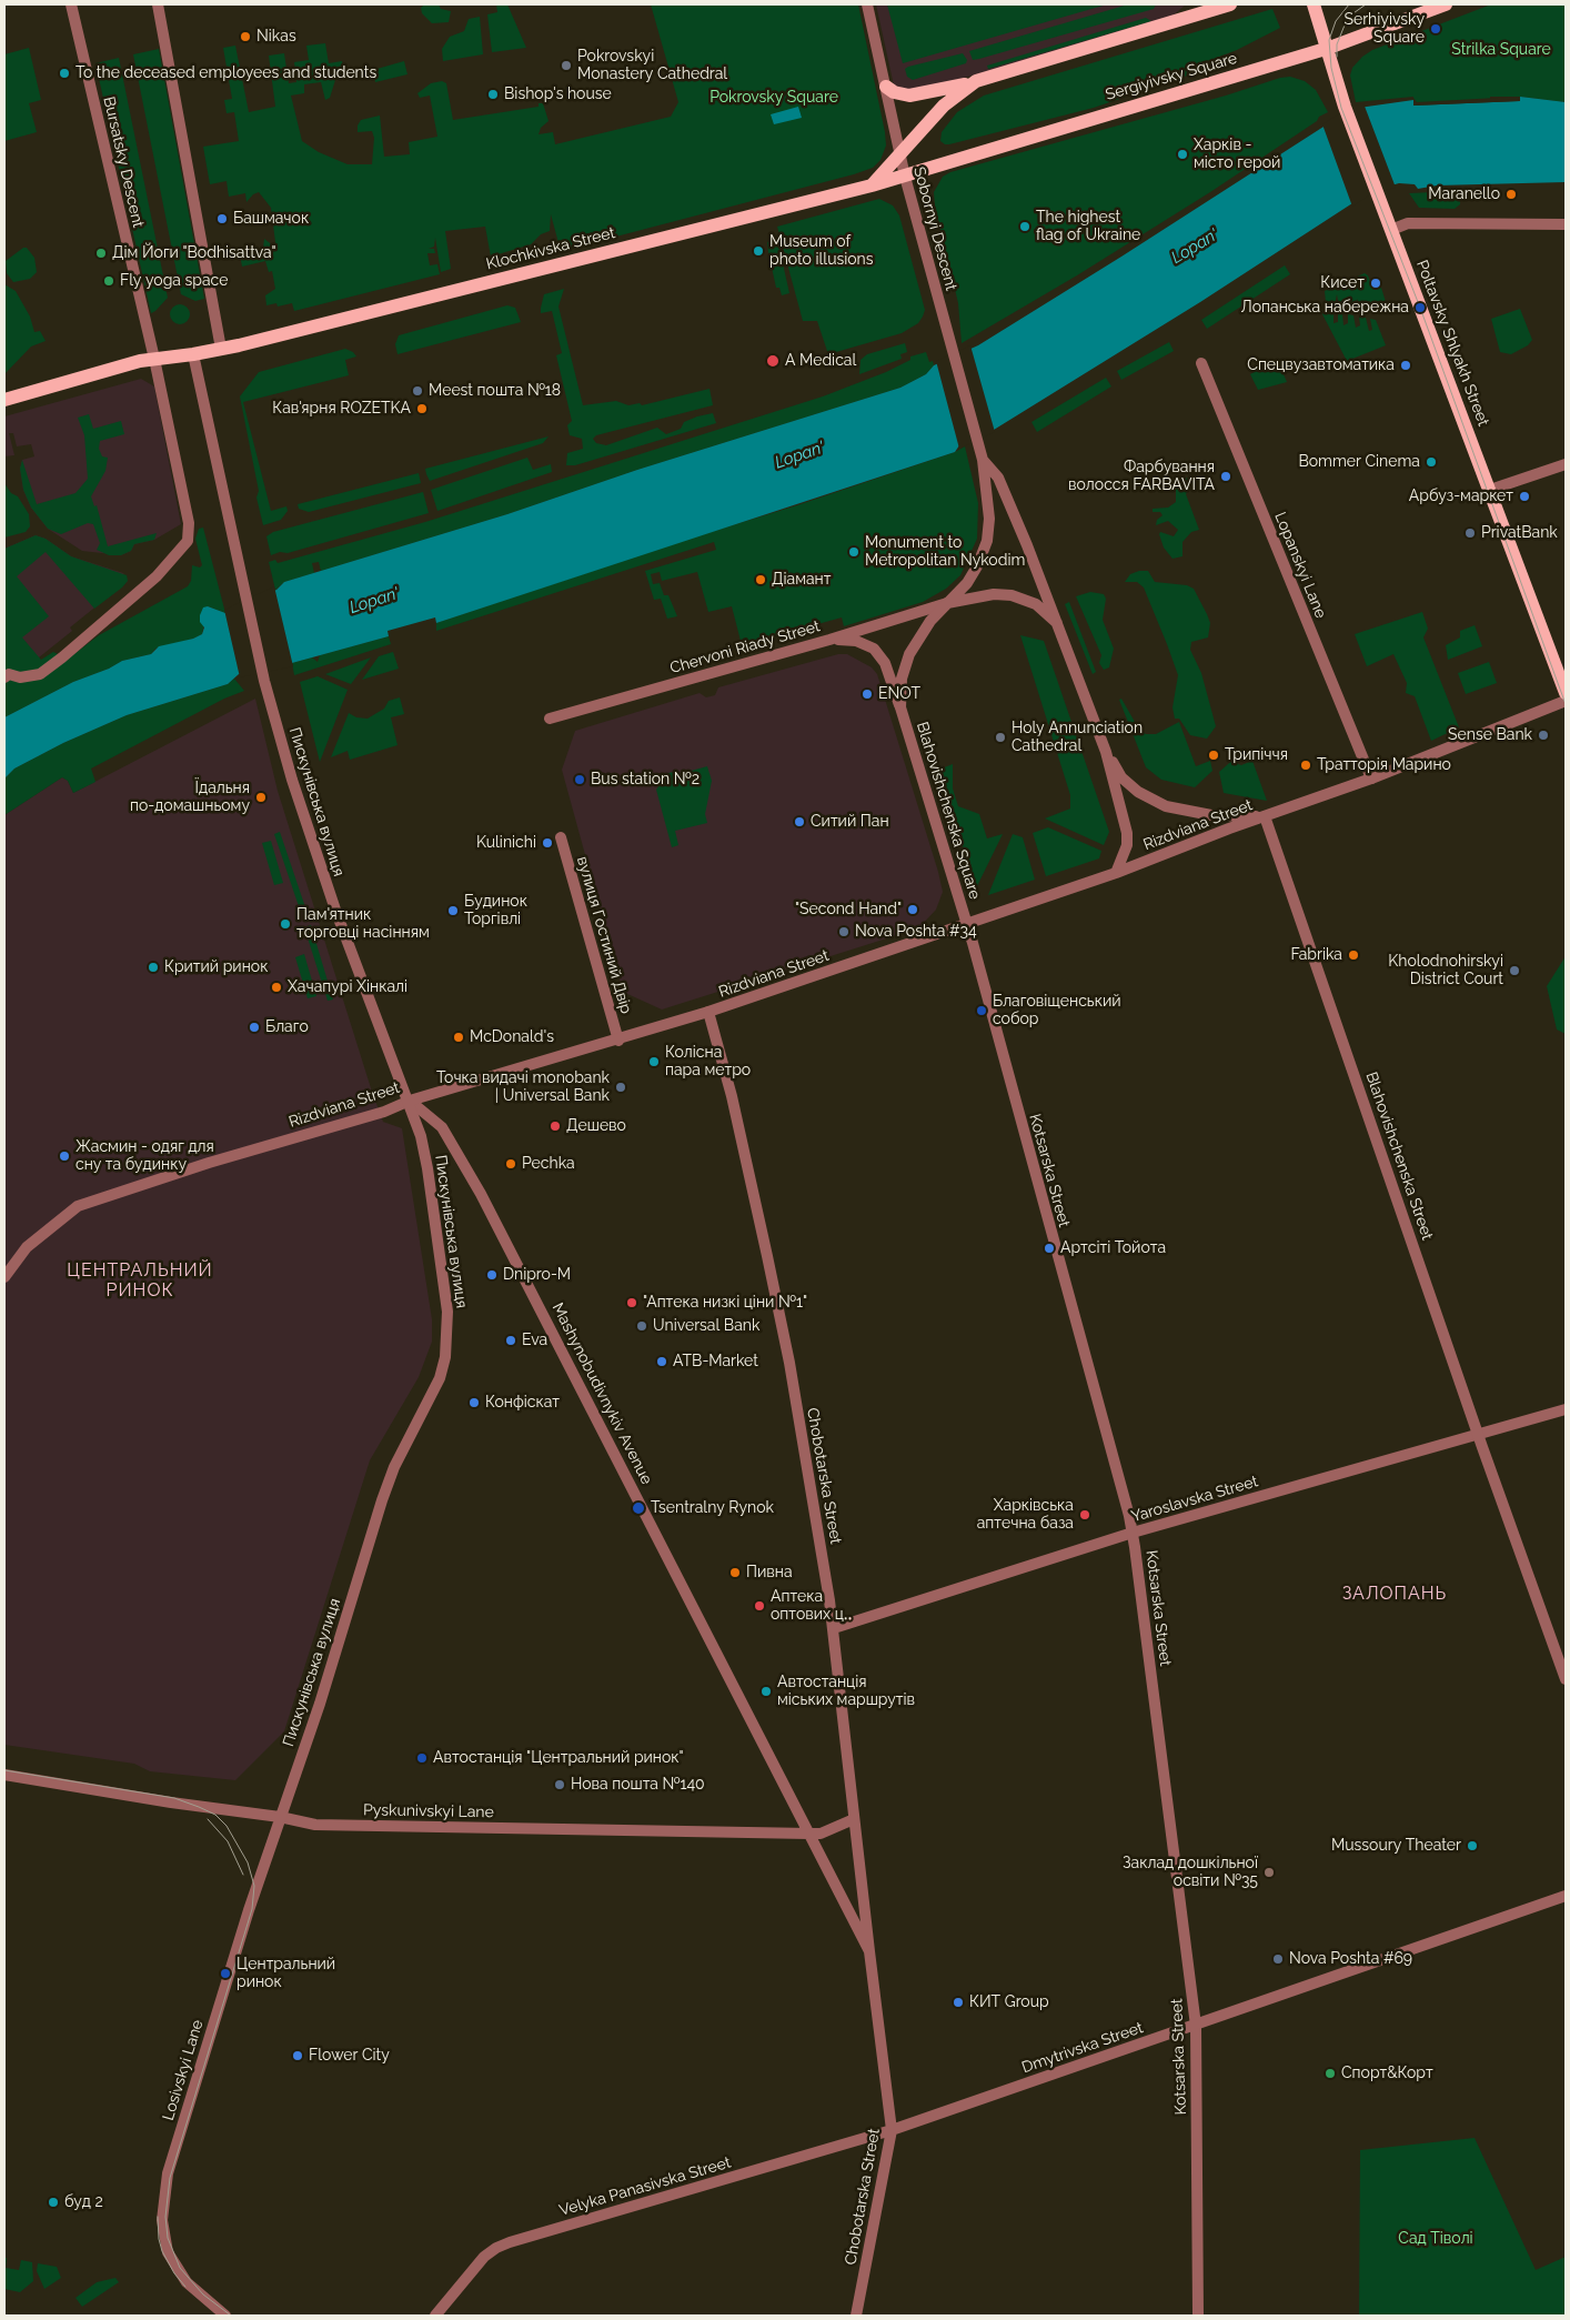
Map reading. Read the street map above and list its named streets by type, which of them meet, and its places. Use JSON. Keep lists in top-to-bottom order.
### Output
{
  "streets": {
    "main road": ["Sergiyivsky Square", "Klochkivska Street", "Poltavsky Shlyakh Street"],
    "street": [
      "Bursatsky Descent",
      "Sobornyi Descent",
      "Lopanskyi Lane",
      "Chervoni Riady Street",
      "Пискунівська вулиця",
      "Blahovishchenska Square",
      "Rizdviana Street",
      "вулиця Гостиний Двір",
      "Blahovishchenska Street",
      "Kotsarska Street",
      "Mashynobudivnykiv Avenue",
      "Chobotarska Street",
      "Yaroslavska Street",
      "Pyskunivskyi Lane",
      "Dmytrivska Street",
      "Losivskyi Lane",
      "Velyka Panasivska Street"
    ]
  },
  "crossings": [
    ["Sergiyivsky Square", "Sobornyi Descent"],
    ["Sergiyivsky Square", "Klochkivska Street"],
    ["Sergiyivsky Square", "Poltavsky Shlyakh Street"],
    ["Sobornyi Descent", "Klochkivska Street"],
    ["Sobornyi Descent", "Blahovishchenska Square"],
    ["Klochkivska Street", "Пискунівська вулиця"],
    ["Lopanskyi Lane", "Rizdviana Street"],
    ["Chervoni Riady Street", "Blahovishchenska Square"],
    ["Пискунівська вулиця", "Rizdviana Street"],
    ["Пискунівська вулиця", "Mashynobudivnykiv Avenue"],
    ["Пискунівська вулиця", "Pyskunivskyi Lane"],
    ["Пискунівська вулиця", "Losivskyi Lane"],
    ["Blahovishchenska Square", "Rizdviana Street"],
    ["Blahovishchenska Square", "Kotsarska Street"],
    ["Rizdviana Street", "вулиця Гостиний Двір"],
    ["Rizdviana Street", "Blahovishchenska Street"],
    ["Rizdviana Street", "Kotsarska Street"],
    ["Rizdviana Street", "Mashynobudivnykiv Avenue"],
    ["Rizdviana Street", "Chobotarska Street"],
    ["Blahovishchenska Street", "Yaroslavska Street"],
    ["Kotsarska Street", "Yaroslavska Street"],
    ["Kotsarska Street", "Dmytrivska Street"],
    ["Mashynobudivnykiv Avenue", "Chobotarska Street"],
    ["Mashynobudivnykiv Avenue", "Pyskunivskyi Lane"],
    ["Chobotarska Street", "Yaroslavska Street"],
    ["Chobotarska Street", "Pyskunivskyi Lane"],
    ["Chobotarska Street", "Dmytrivska Street"],
    ["Chobotarska Street", "Velyka Panasivska Street"],
    ["Pyskunivskyi Lane", "Losivskyi Lane"],
    ["Dmytrivska Street", "Velyka Panasivska Street"]
  ],
  "districts": ["ЦЕНТРАЛЬНИЙ РИНОК", "ЗАЛОПАНЬ"],
  "water": ["Lopan'"],
  "parks": ["Strilka Square", "Pokrovsky Square", "Сад Тіволі"],
  "places": [
    "Serhiyivsky Square",
    "Nikas",
    "Pokrovskyi Monastery Cathedral",
    "To the deceased employees and students",
    "Bishop's house",
    "Харків - місто герой",
    "Maranello",
    "Башмачок",
    "The highest flag of Ukraine",
    "Museum of photo illusions",
    "Дім Йоги \"Bodhisattva\"",
    "Fly yoga space",
    "Кисет",
    "Лопанська набережна",
    "A Medical",
    "Спецвузавтоматика",
    "Meest пошта №18",
    "Кав'ярня ROZETKA",
    "Bommer Cinema",
    "Фарбування волосся FARBAVITA",
    "Арбуз-маркет",
    "PrivatBank",
    "Monument to Metropolitan Nykodim",
    "Діамант",
    "ENOT",
    "Sense Bank",
    "Holy Annunciation Cathedral",
    "Трипіччя",
    "Тратторія Марино",
    "Bus station №2",
    "Їдальня по-домашньому",
    "Ситий Пан",
    "Kulinichi",
    "\"Second Hand\"",
    "Будинок Торгівлі",
    "Пам'ятник торговці насінням",
    "Nova Poshta #34",
    "Fabrika",
    "Критий ринок",
    "Kholodnohirskyi District Court",
    "Хачапурі Хінкалі",
    "Благовіщенський собор",
    "Благо",
    "McDonald's",
    "Колісна пара метро",
    "Точка видачі monobank | Universal Bank",
    "Дешево",
    "Жасмин - одяг для сну та будинку",
    "Pechka",
    "Артсіті Тойота",
    "Dnipro-M",
    "\"Аптека низкі ціни №1\"",
    "Universal Bank",
    "Eva",
    "ATB-Market",
    "Конфіскат",
    "Tsentralny Rynok",
    "Харківська аптечна база",
    "Пивна",
    "Аптека оптових ц‥",
    "Автостанція міських маршрутів",
    "Автостанція \"Центральний ринок\"",
    "Нова пошта №140",
    "Mussoury Theater",
    "Заклад дошкільної освіти №35",
    "Nova Poshta #69",
    "Центральний ринок",
    "КИТ Group",
    "Flower City",
    "Спорт&Корт",
    "буд 2"
  ]
}
